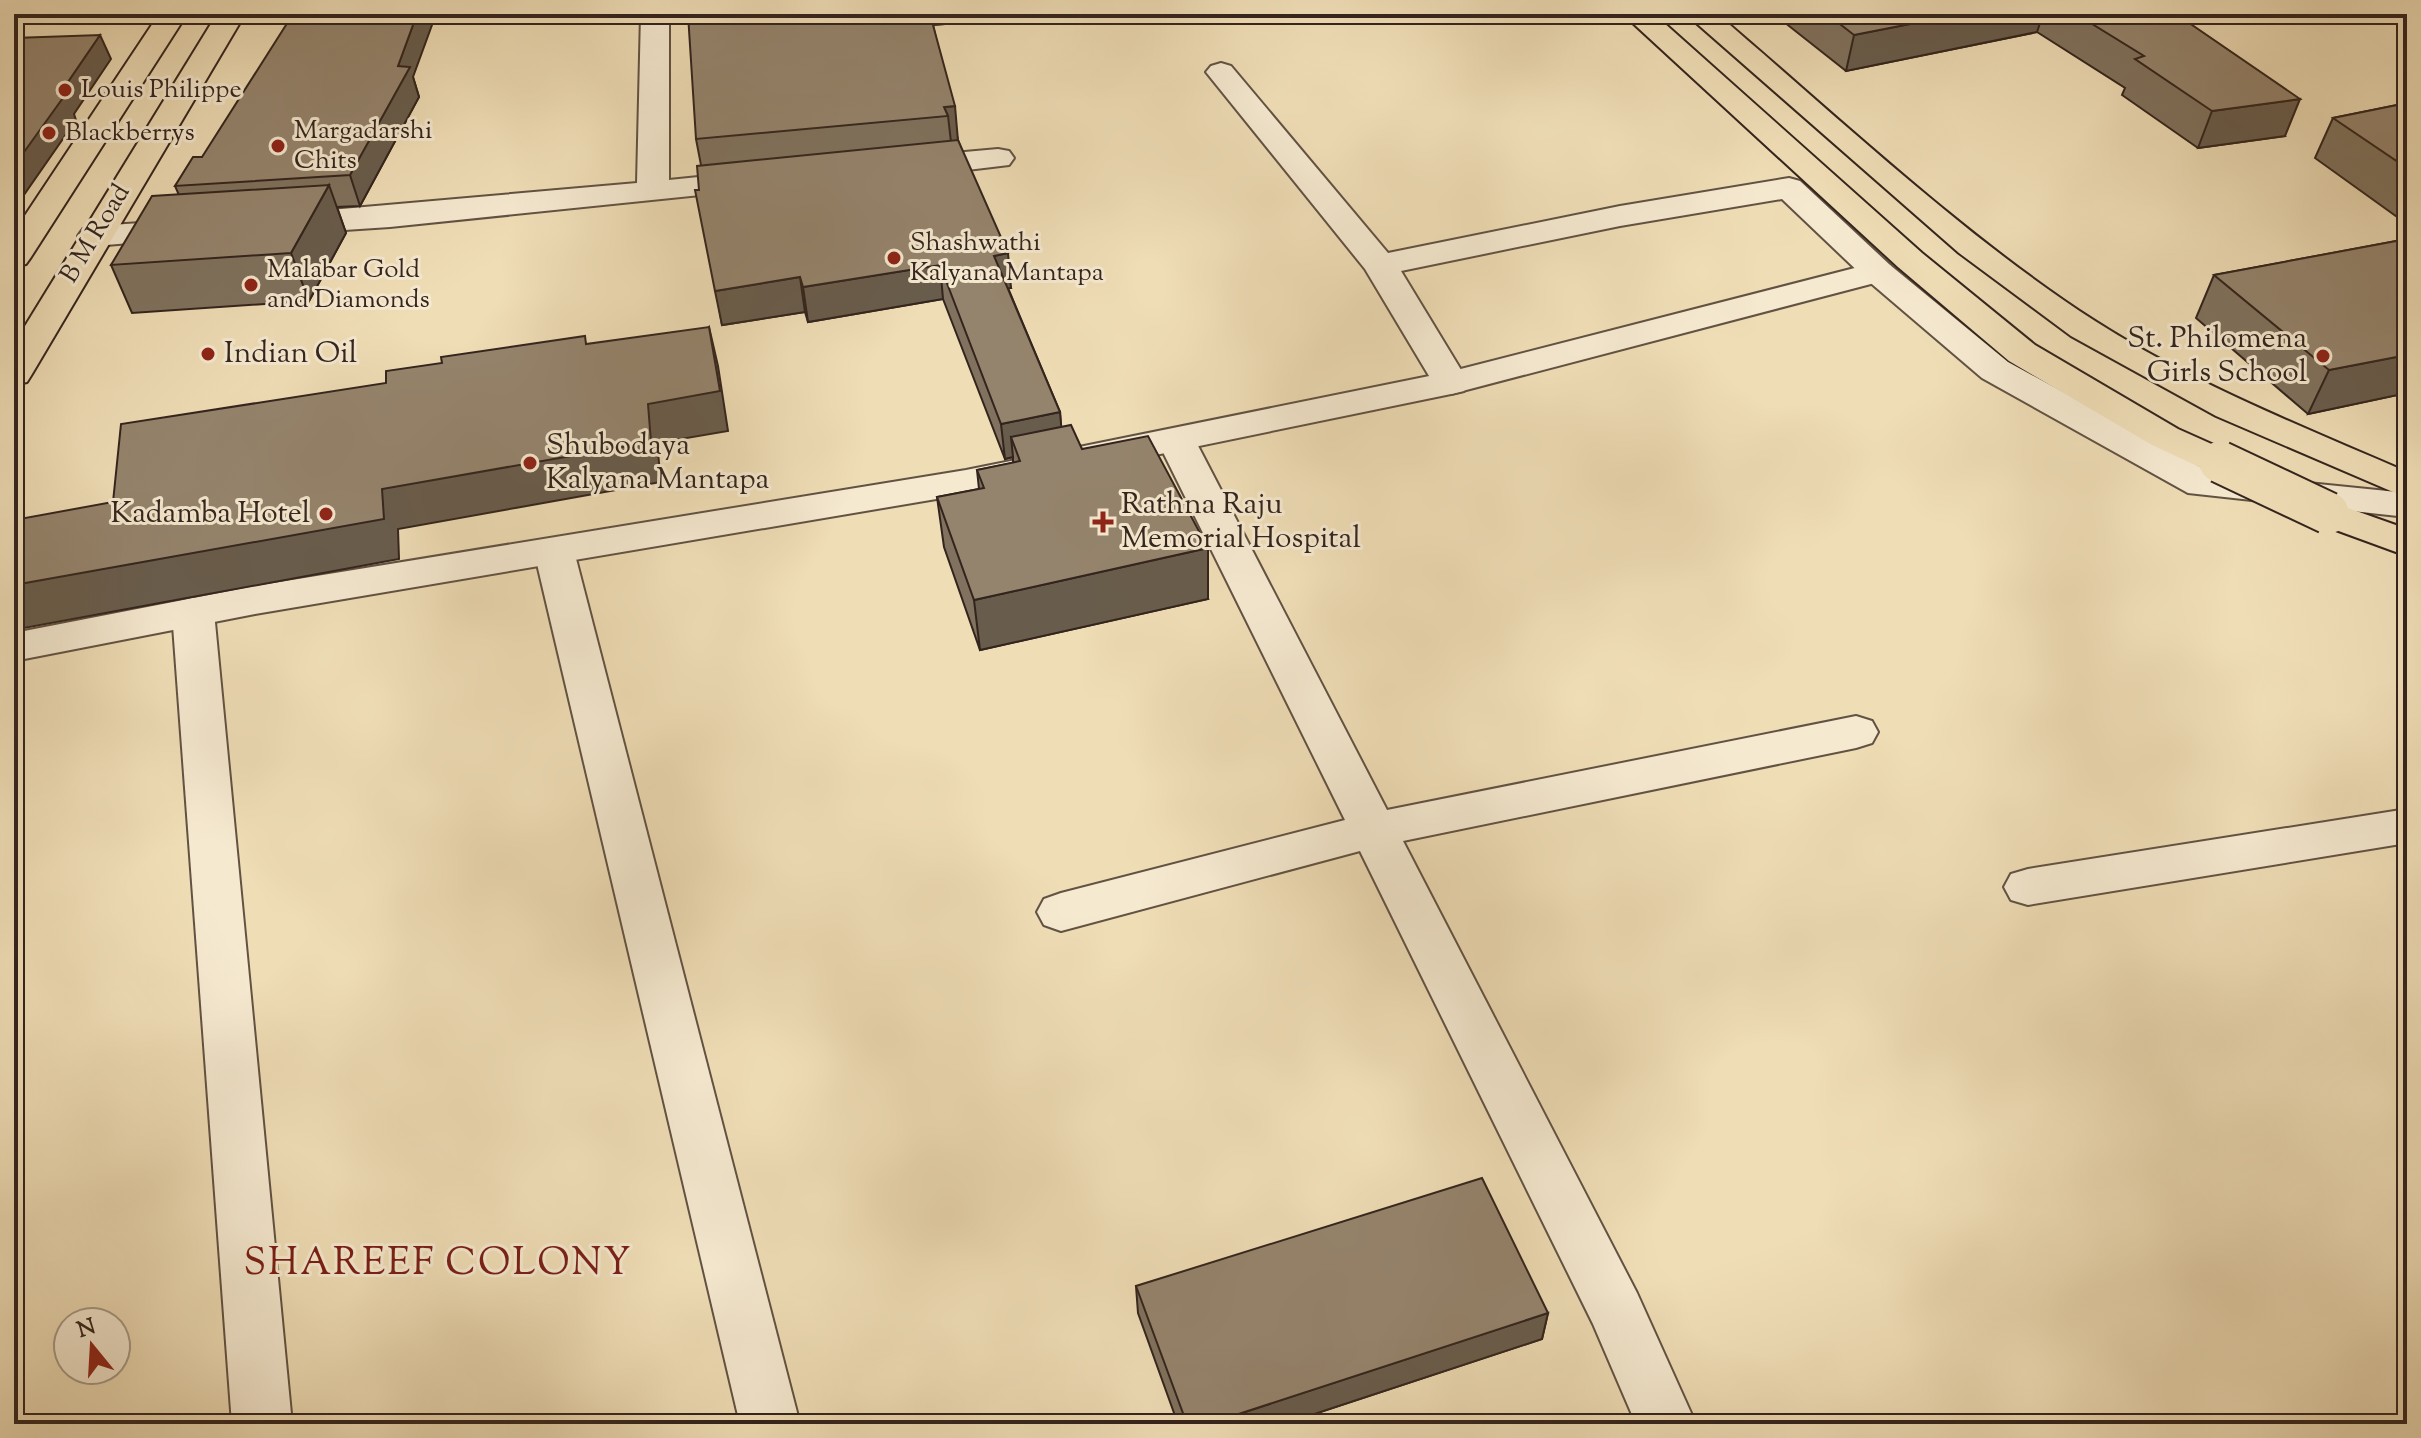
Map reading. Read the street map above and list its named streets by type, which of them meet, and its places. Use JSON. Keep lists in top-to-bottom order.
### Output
{
  "streets": {
    "highway": ["B M Road"]
  },
  "districts": ["SHAREEF COLONY"],
  "places": {
    "other": [
      "Louis Philippe",
      "Blackberrys",
      "Margadarshi Chits",
      "Shashwathi Kalyana Mantapa",
      "Malabar Gold and Diamonds",
      "Indian Oil",
      "St. Philomena Girls School",
      "Shubodaya Kalyana Mantapa",
      "Kadamba Hotel"
    ],
    "health": ["Rathna Raju Memorial Hospital"]
  },
  "north": "top"
}
